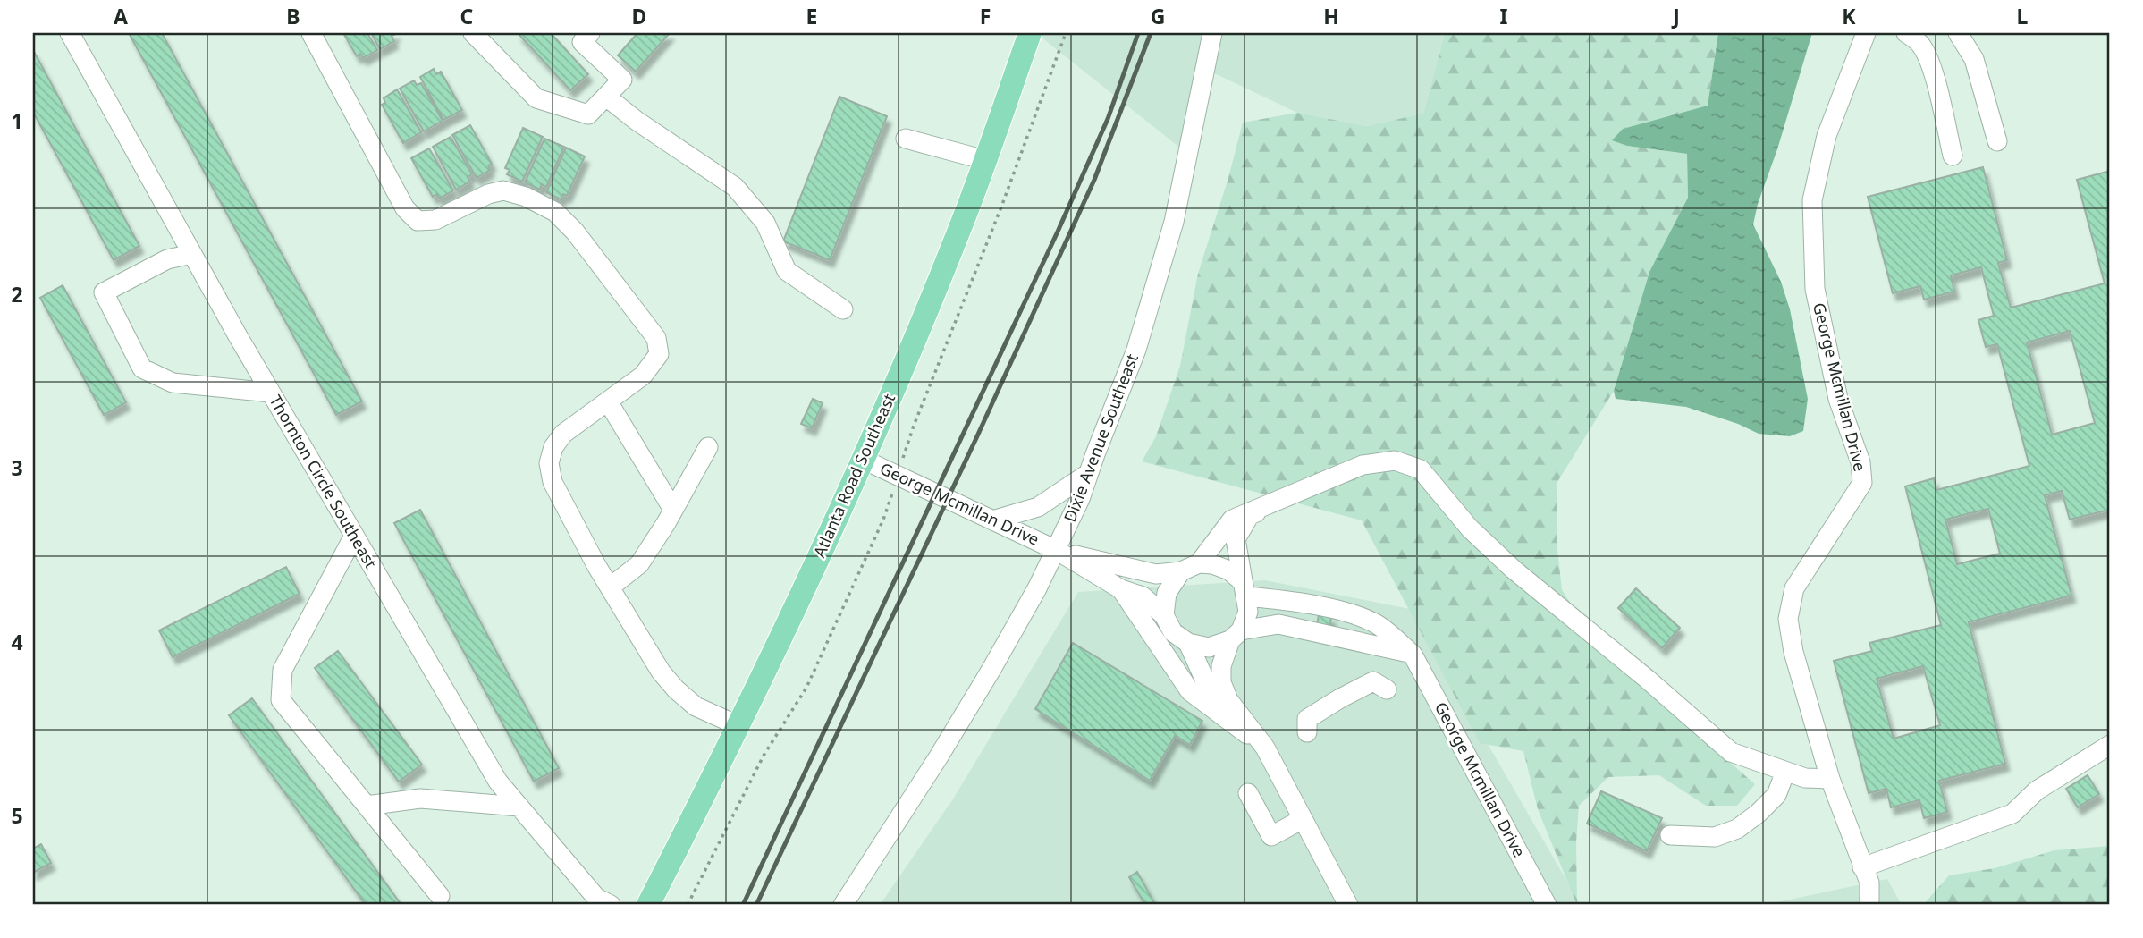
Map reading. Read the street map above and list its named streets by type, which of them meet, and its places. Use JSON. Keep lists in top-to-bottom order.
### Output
{
  "streets": {
    "main road": ["Atlanta Road Southeast"],
    "street": ["George Mcmillan Drive", "Dixie Avenue Southeast", "Thornton Circle Southeast"]
  },
  "crossings": [
    ["George Mcmillan Drive", "Dixie Avenue Southeast"],
    ["George Mcmillan Drive", "Atlanta Road Southeast"]
  ],
  "grid": {
    "columns": [
      "A",
      "B",
      "C",
      "D",
      "E",
      "F",
      "G",
      "H",
      "I",
      "J",
      "K",
      "L"
    ],
    "rows": [
      "1",
      "2",
      "3",
      "4",
      "5"
    ]
  }
}
